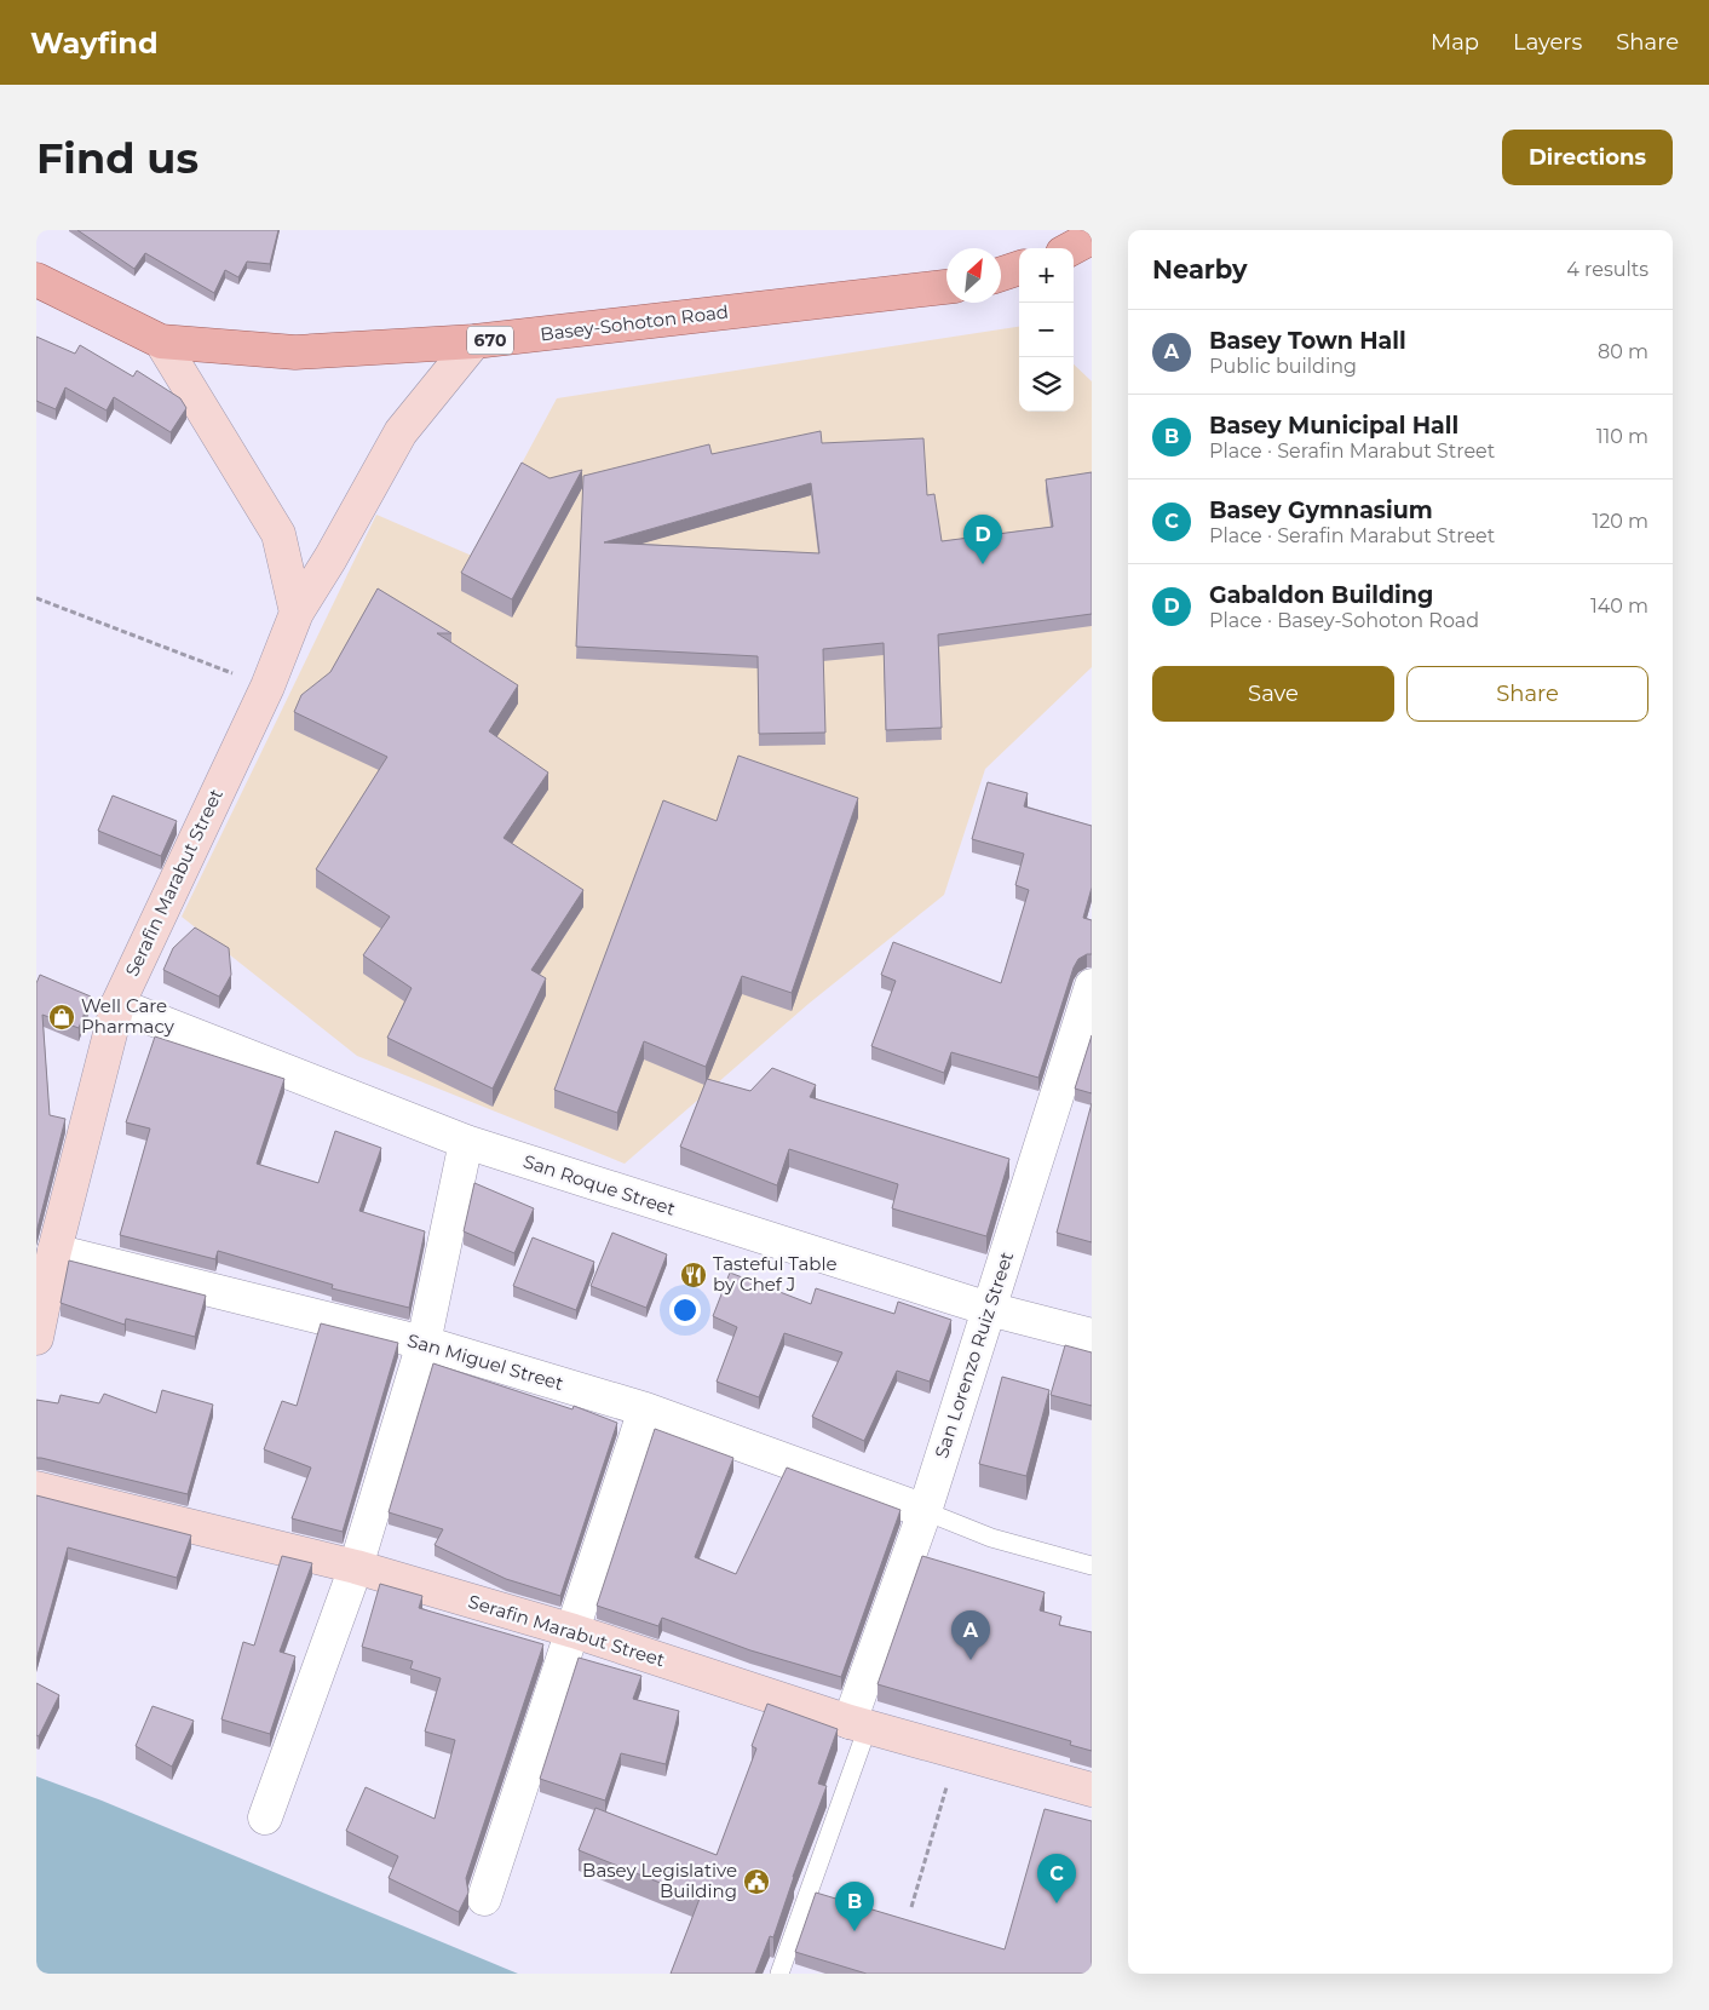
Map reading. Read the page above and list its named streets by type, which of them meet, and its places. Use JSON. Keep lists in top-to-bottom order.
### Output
{
  "streets": {
    "main road": ["Basey-Sohoton Road", "670"],
    "street": [
      "Serafin Marabut Street",
      "San Roque Street",
      "San Lorenzo Ruiz Street",
      "San Miguel Street"
    ]
  },
  "crossings": [
    ["Basey-Sohoton Road", "Serafin Marabut Street"],
    ["Serafin Marabut Street", "San Roque Street"],
    ["Serafin Marabut Street", "San Lorenzo Ruiz Street"],
    ["Serafin Marabut Street", "San Miguel Street"],
    ["San Roque Street", "San Lorenzo Ruiz Street"],
    ["San Lorenzo Ruiz Street", "San Miguel Street"]
  ],
  "places": {
    "shop": ["Well Care Pharmacy"],
    "restaurant": ["Tasteful Table by Chef J"],
    "public building": ["Basey Legislative Building"]
  },
  "north": "top right",
  "page": {
    "header": "Wayfind",
    "nav": ["Map", "Layers", "Share"],
    "buttons": [
      "Directions",
      ["Save", "Share"]
    ],
    "title": "Find us",
    "heading": ["Nearby", "4 results"],
    "map_buttons": ["+", "−"],
    "list": [
      {
        "mark": "A",
        "name": "Basey Town Hall",
        "note": "Public building",
        "value": "80 m"
      },
      {
        "mark": "B",
        "name": "Basey Municipal Hall",
        "note": "Place · Serafin Marabut Street",
        "value": "110 m"
      },
      {
        "mark": "C",
        "name": "Basey Gymnasium",
        "note": "Place · Serafin Marabut Street",
        "value": "120 m"
      },
      {
        "mark": "D",
        "name": "Gabaldon Building",
        "note": "Place · Basey-Sohoton Road",
        "value": "140 m"
      }
    ],
    "pins": [
      "D",
      "A",
      "C",
      "B"
    ]
  }
}
